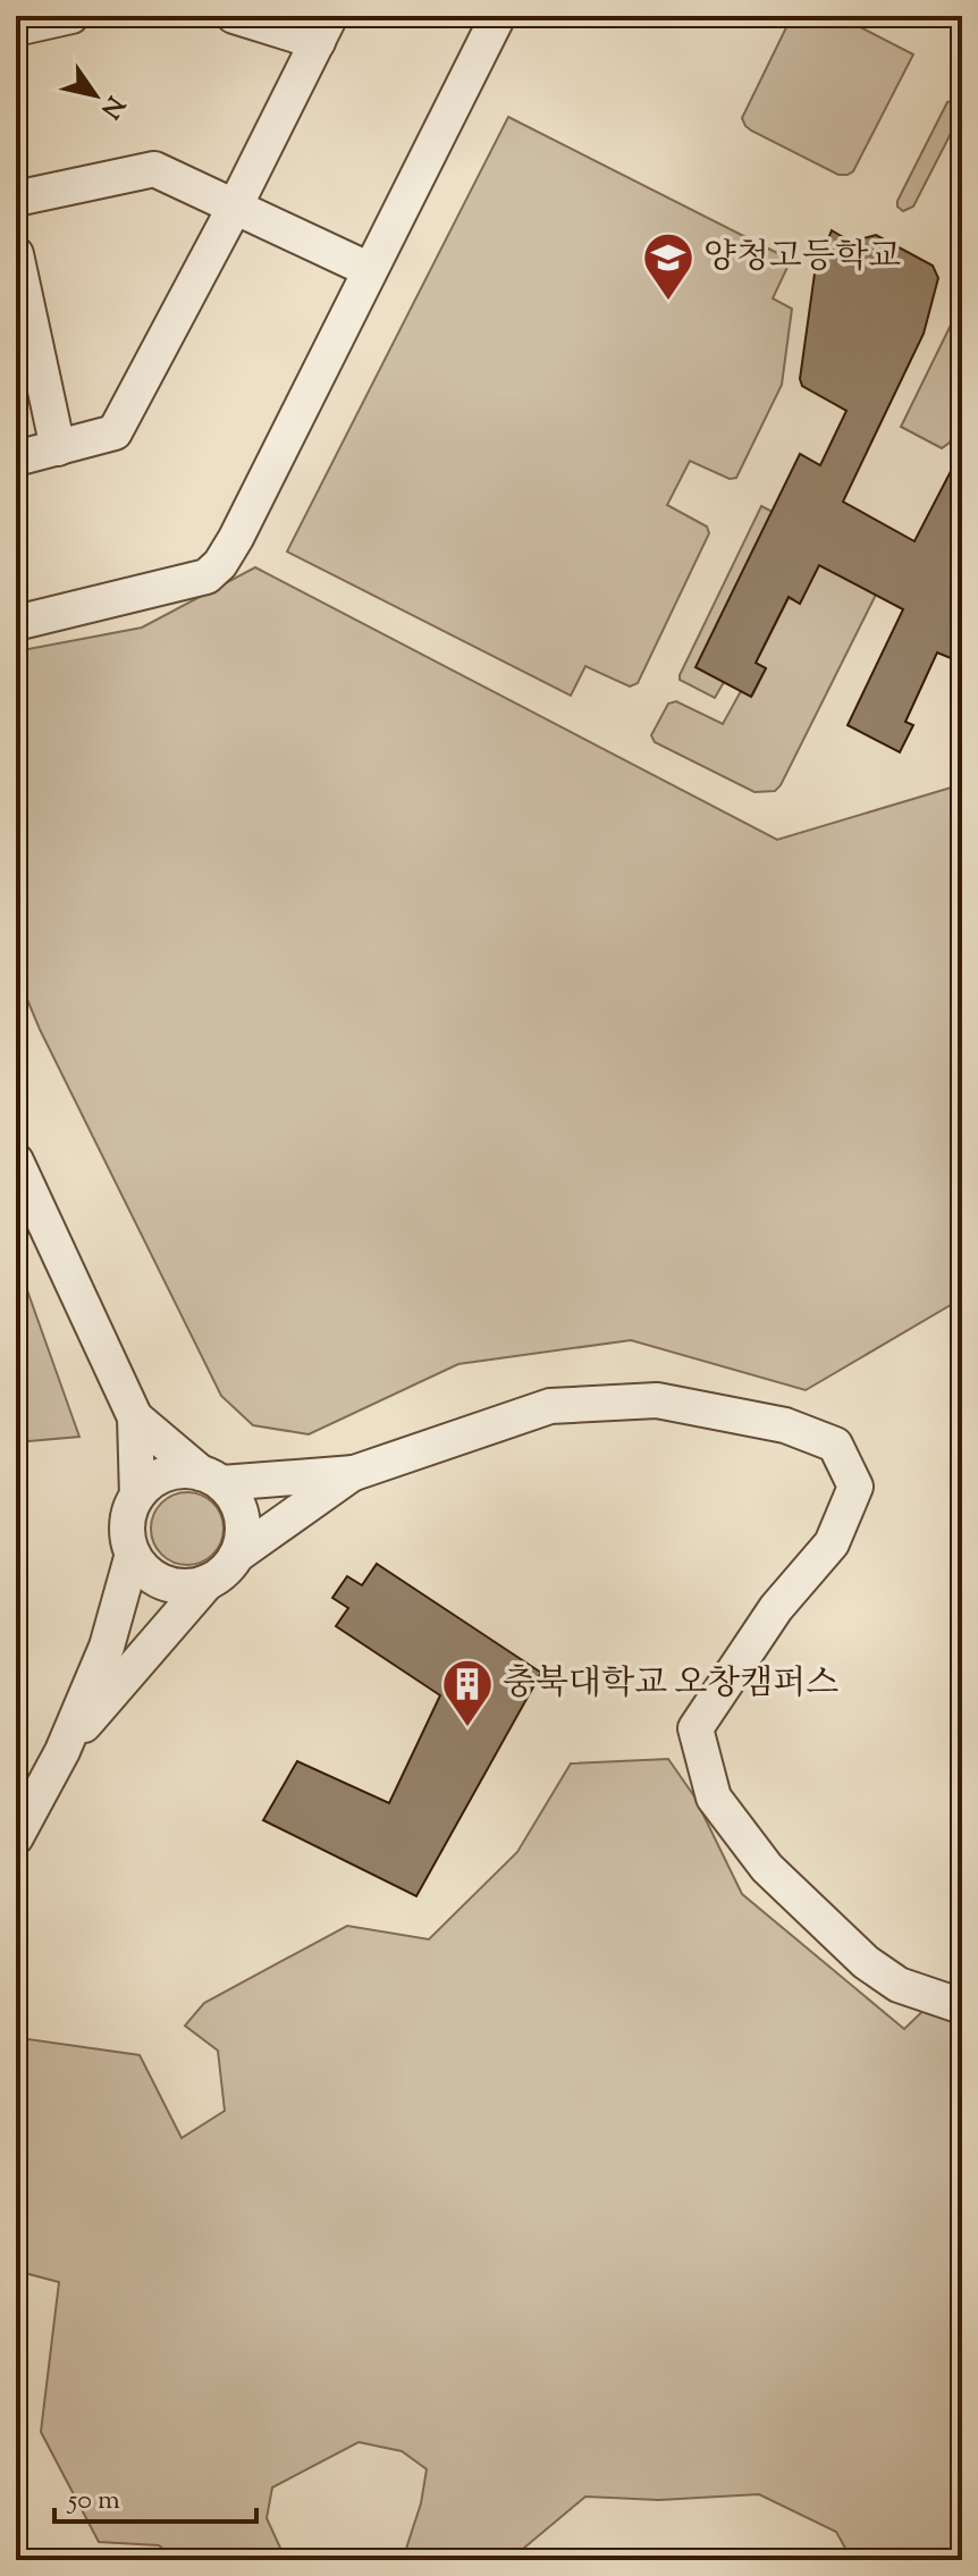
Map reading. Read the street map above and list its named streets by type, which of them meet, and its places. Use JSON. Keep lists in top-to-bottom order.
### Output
{
  "places": {
    "school or university": ["양청고등학교"],
    "building": ["충북대학교 오창캠퍼스"]
  },
  "scale_bar": "50 m",
  "north": "bottom right"
}
